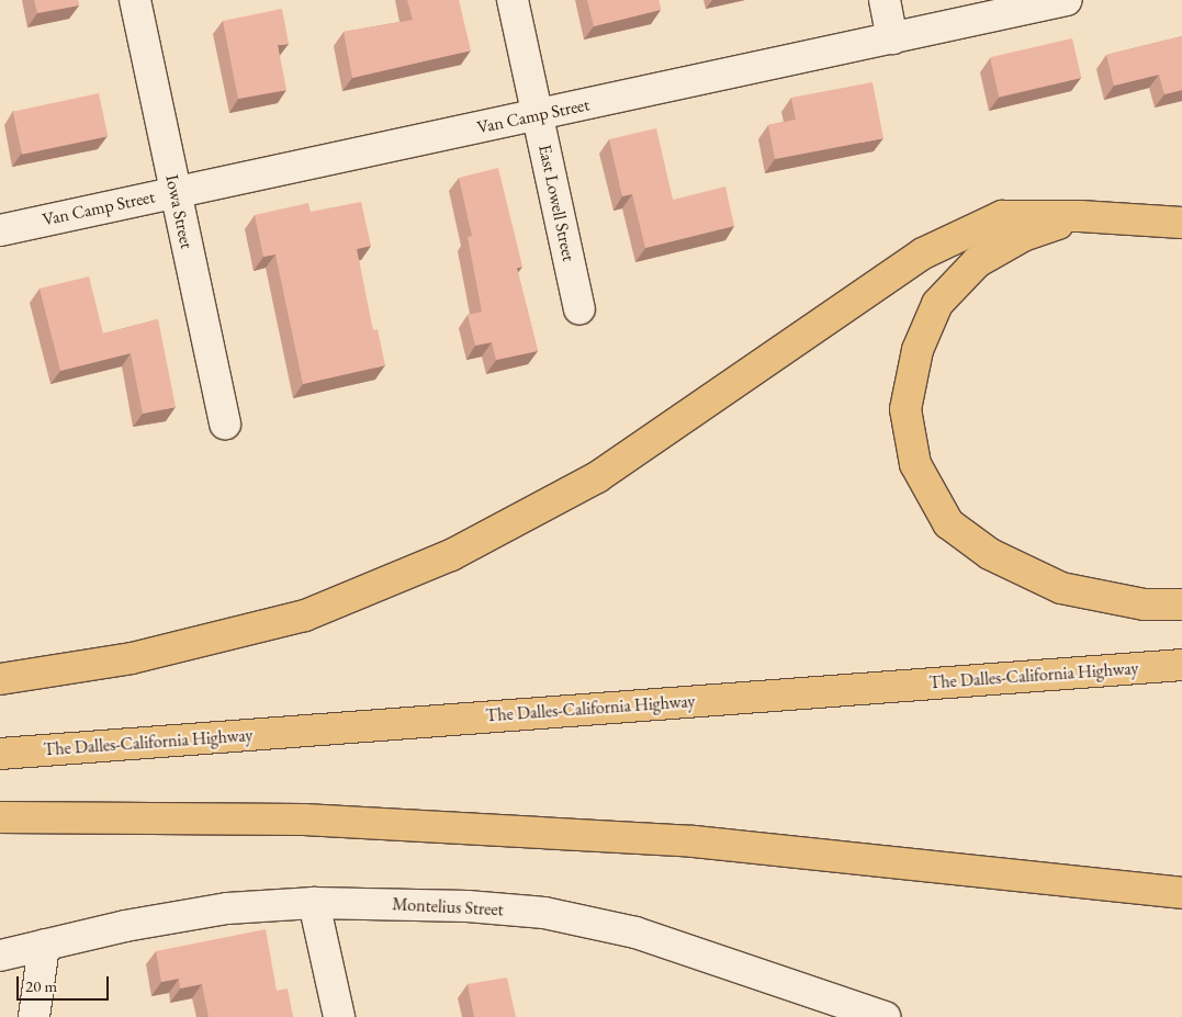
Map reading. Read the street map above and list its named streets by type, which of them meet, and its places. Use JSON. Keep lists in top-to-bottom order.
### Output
{
  "streets": {
    "highway": ["The Dalles-California Highway"],
    "street": [
      "Van Camp Street",
      "East Lowell Street",
      "Iowa Street",
      "Montelius Street"
    ]
  },
  "crossings": [
    ["Van Camp Street", "East Lowell Street"],
    ["Van Camp Street", "Iowa Street"]
  ],
  "scale_bar": "20 m"
}
